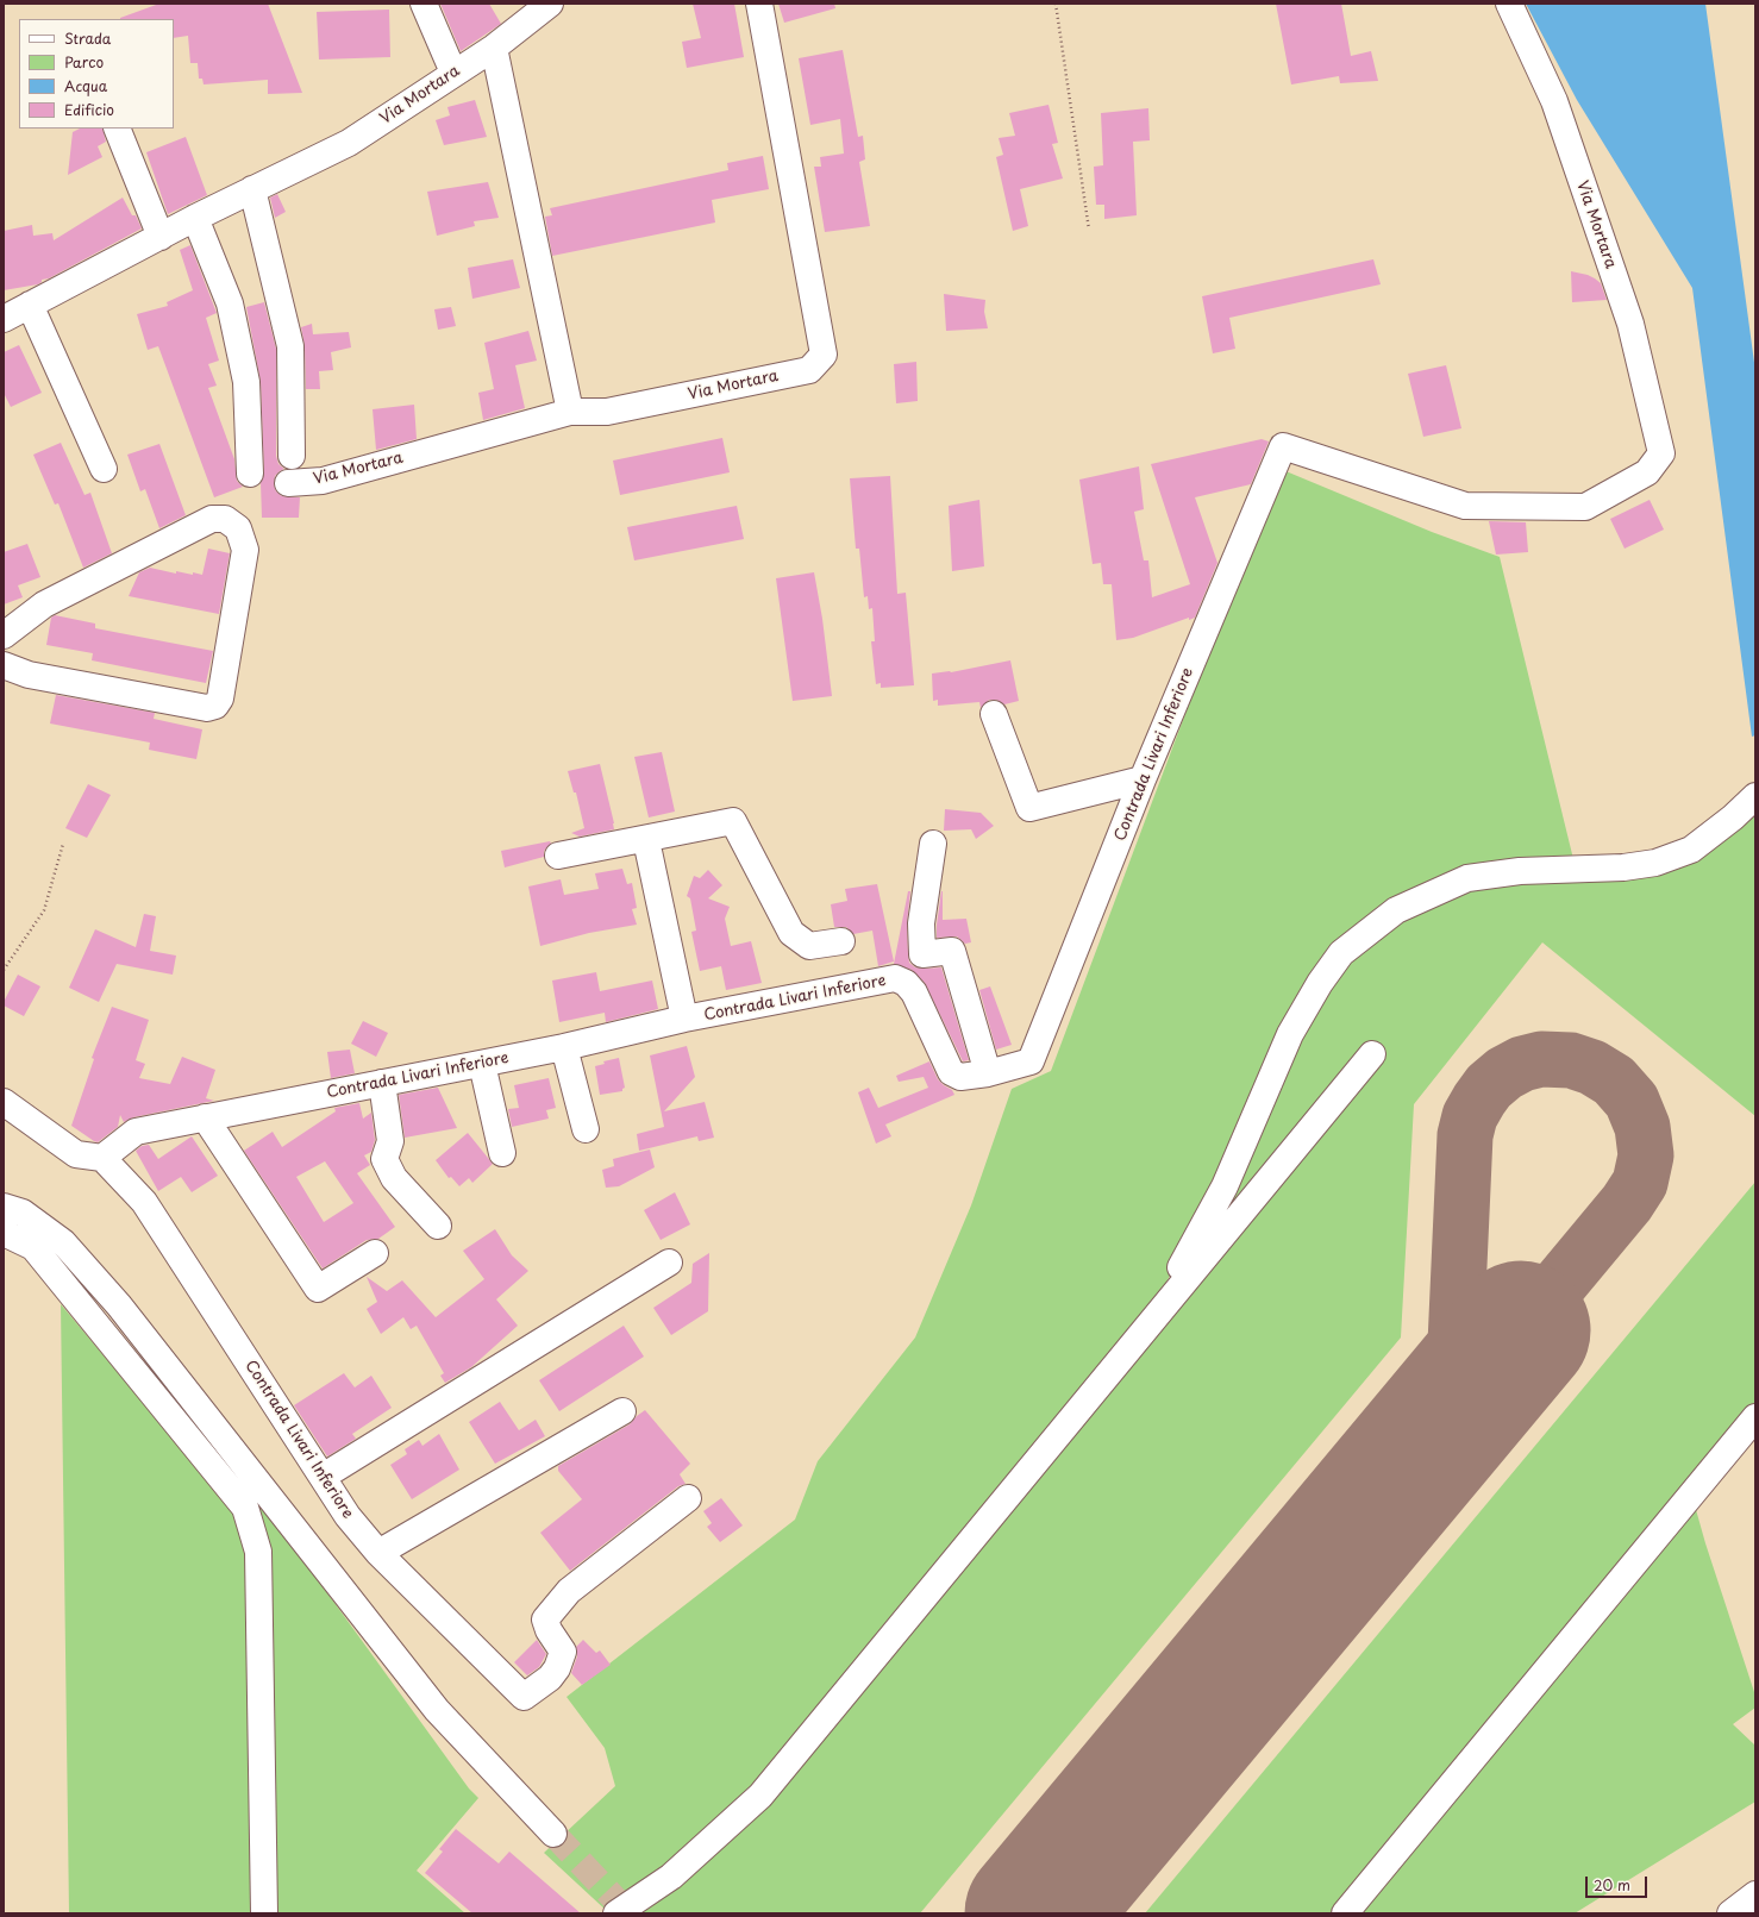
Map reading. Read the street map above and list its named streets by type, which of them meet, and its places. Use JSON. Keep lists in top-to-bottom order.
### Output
{
  "streets": {
    "street": ["Via Mortara", "Contrada Livari Inferiore"]
  },
  "crossings": [
    ["Via Mortara", "Contrada Livari Inferiore"]
  ],
  "legend": [
    "Strada",
    "Parco",
    "Acqua",
    "Edificio"
  ],
  "scale_bar": "20 m"
}
